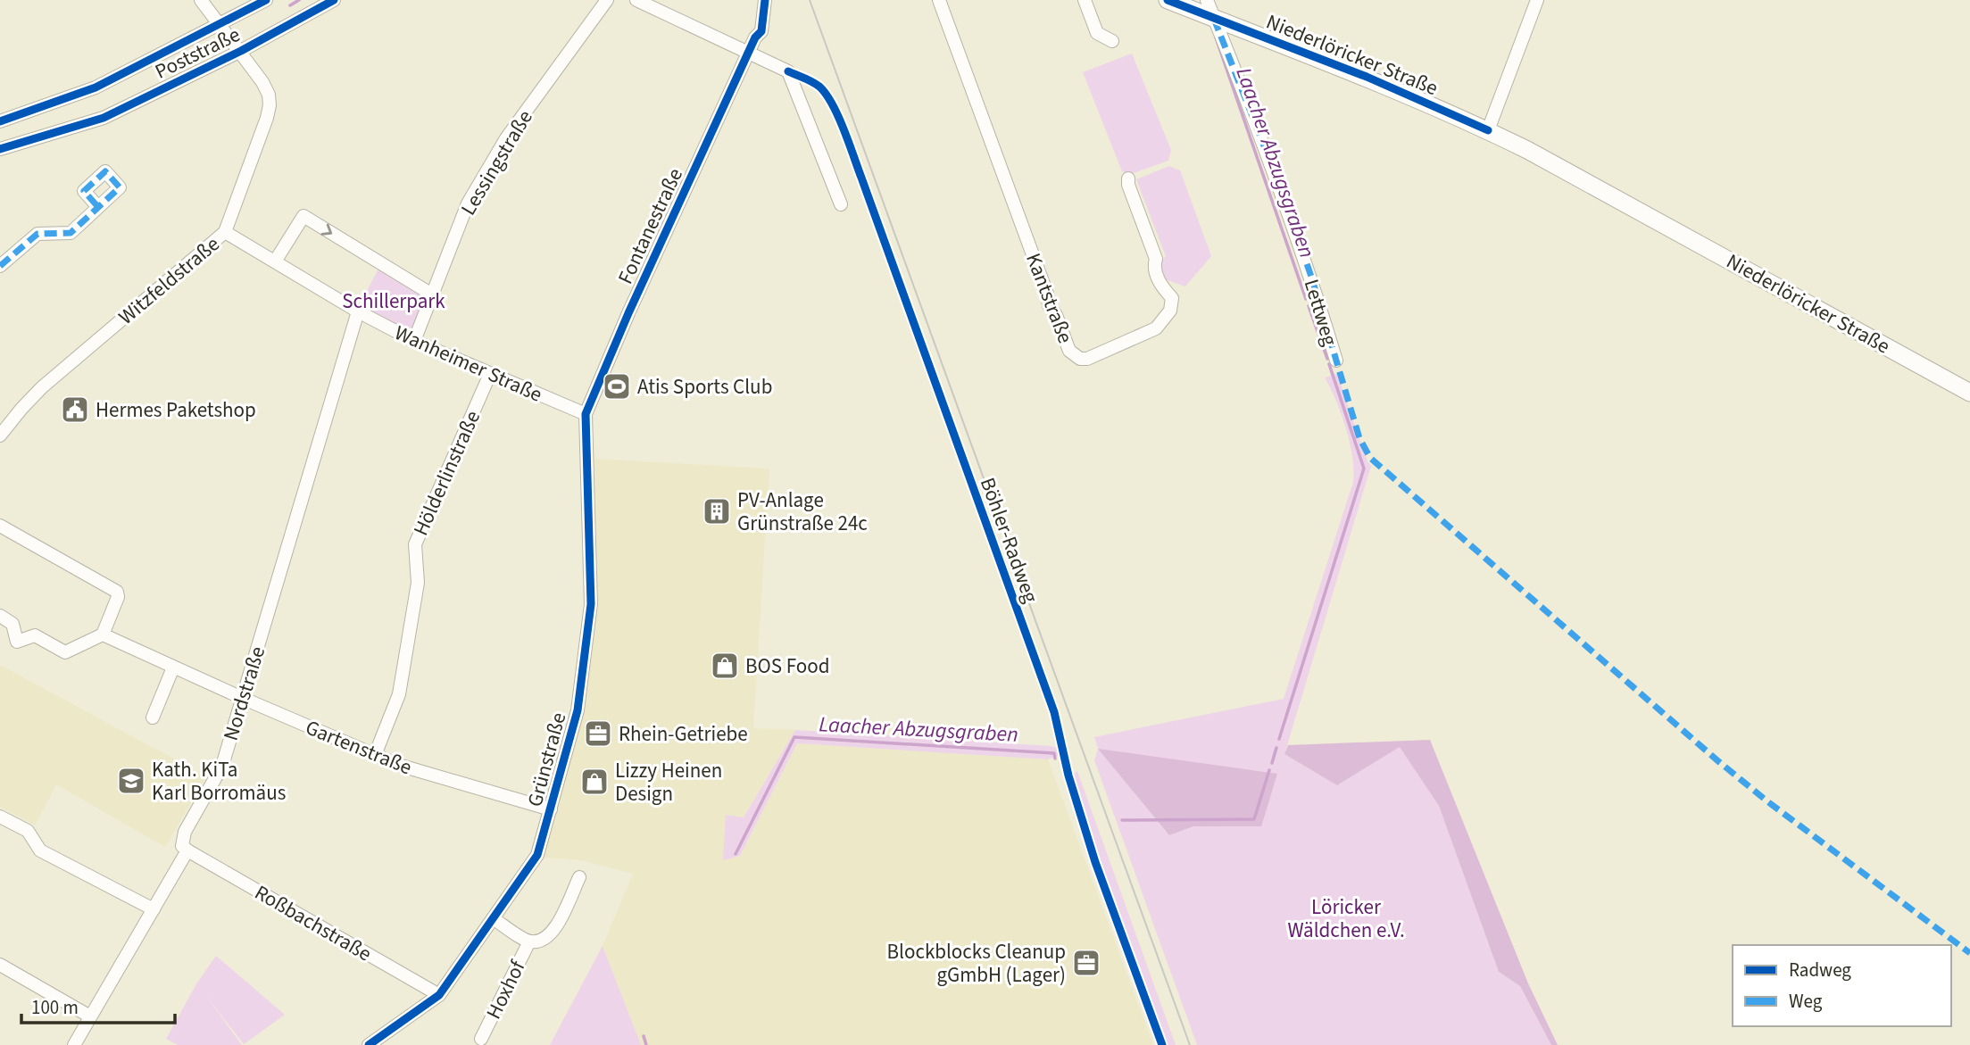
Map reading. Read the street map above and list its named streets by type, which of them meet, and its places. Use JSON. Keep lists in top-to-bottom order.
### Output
{
  "streets": {
    "main road": ["Niederlöricker Straße"],
    "street": [
      "Poststraße",
      "Lessingstraße",
      "Fontanestraße",
      "Witzfeldstraße",
      "Kantstraße",
      "Lettweg",
      "Wanheimer Straße",
      "Hölderlinstraße",
      "Nordstraße",
      "Gartenstraße",
      "Grünstraße",
      "Roßbachstraße",
      "Hoxhof"
    ],
    "cycle path": ["Böhler-Radweg"]
  },
  "crossings": [
    ["Poststraße", "Witzfeldstraße"],
    ["Niederlöricker Straße", "Lettweg"],
    ["Lessingstraße", "Wanheimer Straße"],
    ["Fontanestraße", "Wanheimer Straße"],
    ["Fontanestraße", "Grünstraße"],
    ["Witzfeldstraße", "Wanheimer Straße"],
    ["Wanheimer Straße", "Hölderlinstraße"],
    ["Wanheimer Straße", "Nordstraße"],
    ["Wanheimer Straße", "Grünstraße"],
    ["Hölderlinstraße", "Gartenstraße"],
    ["Nordstraße", "Gartenstraße"],
    ["Nordstraße", "Roßbachstraße"],
    ["Gartenstraße", "Grünstraße"],
    ["Grünstraße", "Roßbachstraße"],
    ["Grünstraße", "Hoxhof"]
  ],
  "water": ["Laacher Abzugsgraben"],
  "parks": ["Schillerpark", "Löricker Wäldchen e.V."],
  "places": {
    "sports": ["Atis Sports Club"],
    "public building": ["Hermes Paketshop"],
    "building": ["PV-Anlage Grünstraße 24c"],
    "shop": ["BOS Food", "Lizzy Heinen Design"],
    "office": ["Rhein-Getriebe", "Blockblocks Cleanup gGmbH (Lager)"],
    "school or university": ["Kath. KiTa Karl Borromäus"]
  },
  "legend": ["Radweg", "Weg"],
  "scale_bar": "100 m"
}
